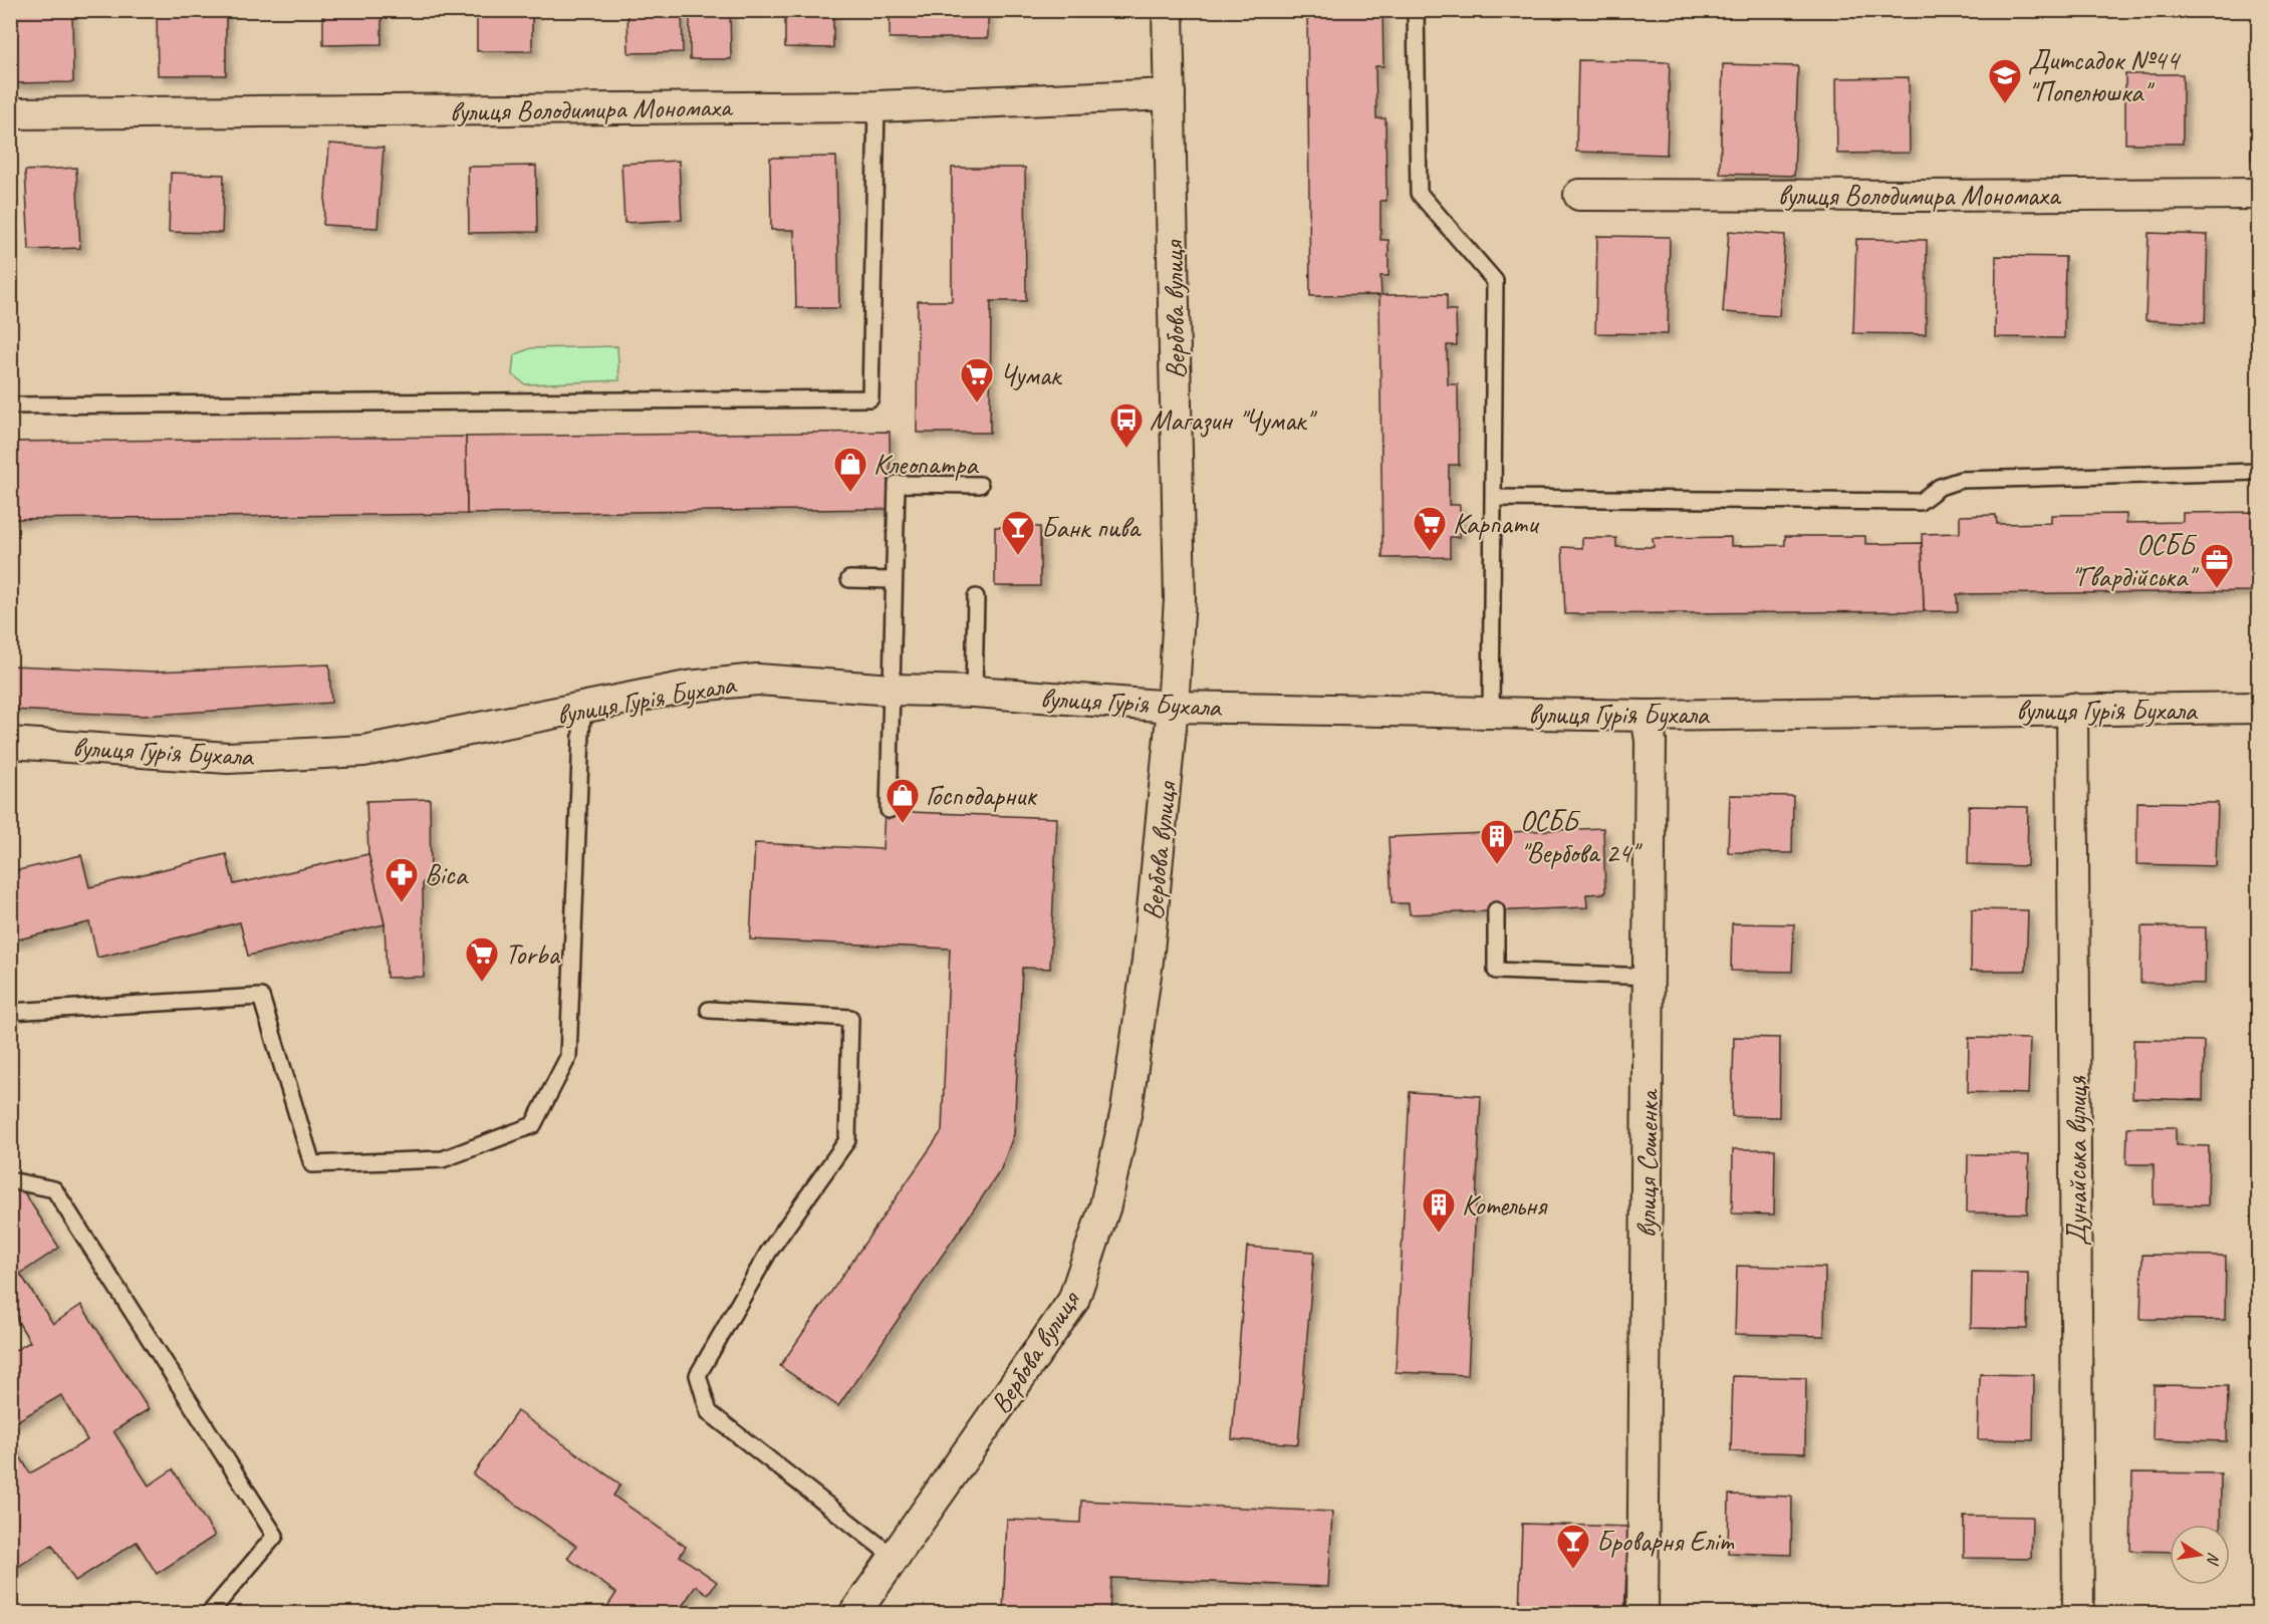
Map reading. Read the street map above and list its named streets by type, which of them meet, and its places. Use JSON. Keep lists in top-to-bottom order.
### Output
{
  "streets": {
    "street": [
      "вулиця Володимира Мономаха",
      "Вербова вулиця",
      "вулиця Гурія Бухала",
      "Дунайська вулиця",
      "вулиця Сошенка"
    ]
  },
  "crossings": [
    ["вулиця Володимира Мономаха", "Вербова вулиця"],
    ["Вербова вулиця", "вулиця Гурія Бухала"],
    ["вулиця Гурія Бухала", "Дунайська вулиця"],
    ["вулиця Гурія Бухала", "вулиця Сошенка"]
  ],
  "places": {
    "school or university": ["Дитсадок №44 \"Попелюшка\""],
    "supermarket": ["Чумак", "Карпати", "Torba"],
    "bus stop": ["Магазин \"Чумак\""],
    "shop": ["Клеопатра", "Господарник"],
    "bar": ["Банк пива", "Броварня Еліт"],
    "office": ["ОСББ \"Гвардійська\""],
    "building": ["ОСББ \"Вербова 24\"", "Котельня"],
    "pharmacy": ["Віса"]
  },
  "north": "right"
}
